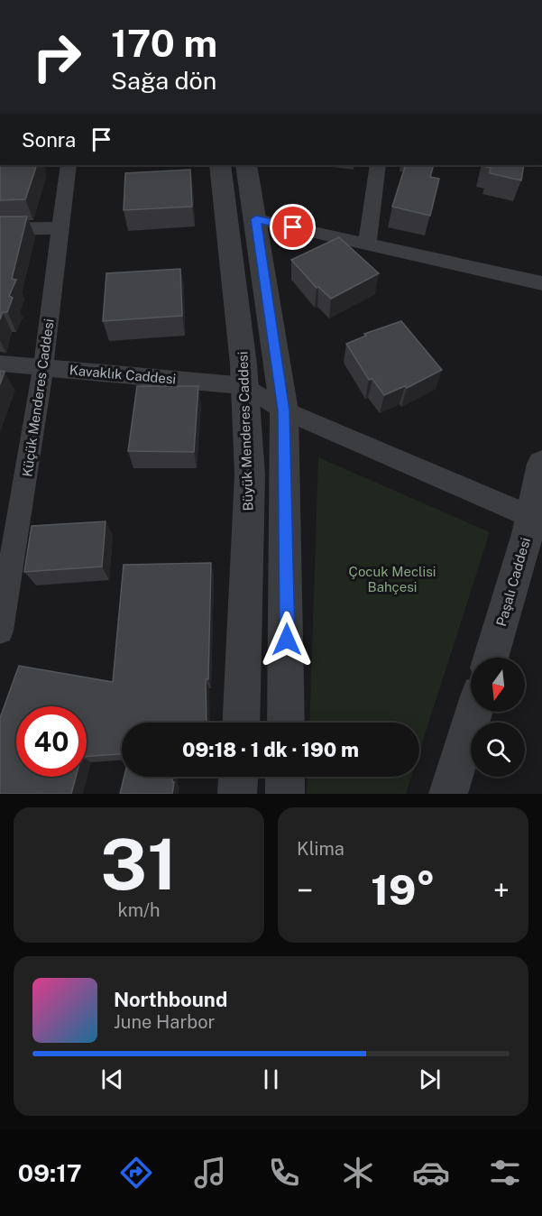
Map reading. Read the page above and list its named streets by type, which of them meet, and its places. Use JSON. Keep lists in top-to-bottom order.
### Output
{
  "streets": {
    "street": [
      "Kavaklık Caddesi",
      "Küçük Menderes Caddesi",
      "Büyük Menderes Caddesi",
      "Paşalı Caddesi"
    ]
  },
  "crossings": [
    ["Kavaklık Caddesi", "Küçük Menderes Caddesi"],
    ["Kavaklık Caddesi", "Büyük Menderes Caddesi"]
  ],
  "parks": ["Çocuk Meclisi Bahçesi"],
  "north": "bottom",
  "page": {
    "turn": ["170 m", "Sağa dön"],
    "then": "Sonra",
    "limit": "40",
    "trip": "09:18 · 1 dk · 190 m",
    "tile": [
      ["31", "km/h"],
      "Klima"
    ],
    "heat": ["−", "19°", "+"],
    "song": ["Northbound", "June Harbor"],
    "tabs": "09:17"
  }
}
